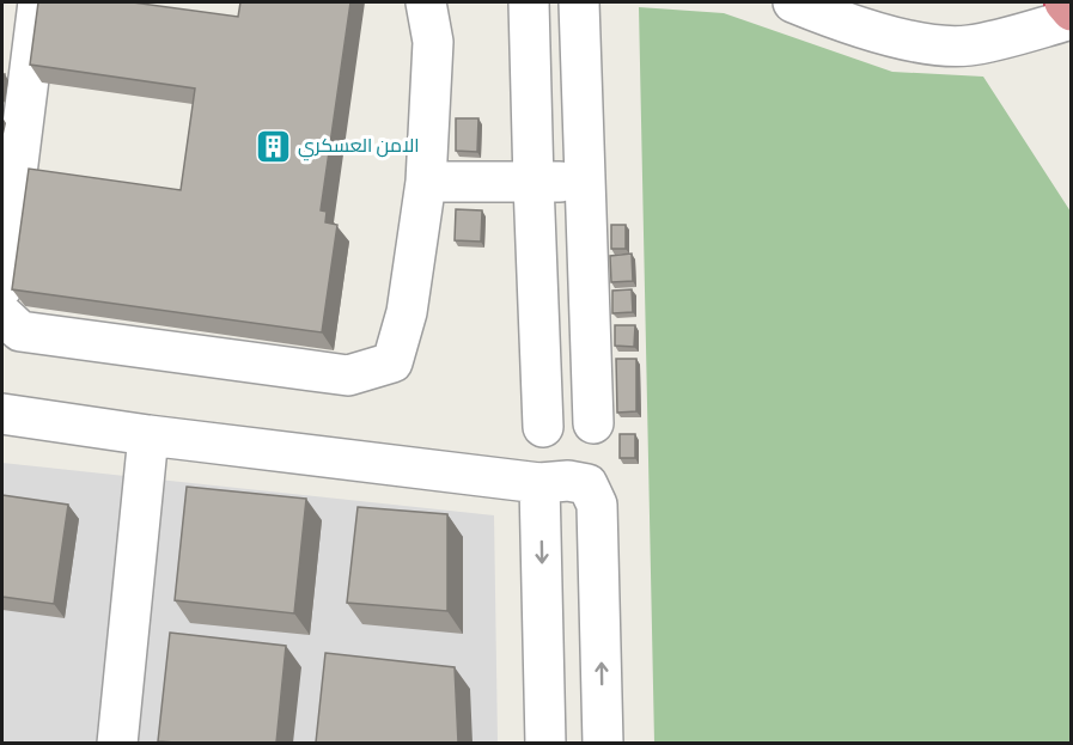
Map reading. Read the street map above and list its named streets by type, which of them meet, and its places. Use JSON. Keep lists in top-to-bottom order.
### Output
{
  "places": {
    "building": ["الامن العسكري"]
  }
}
